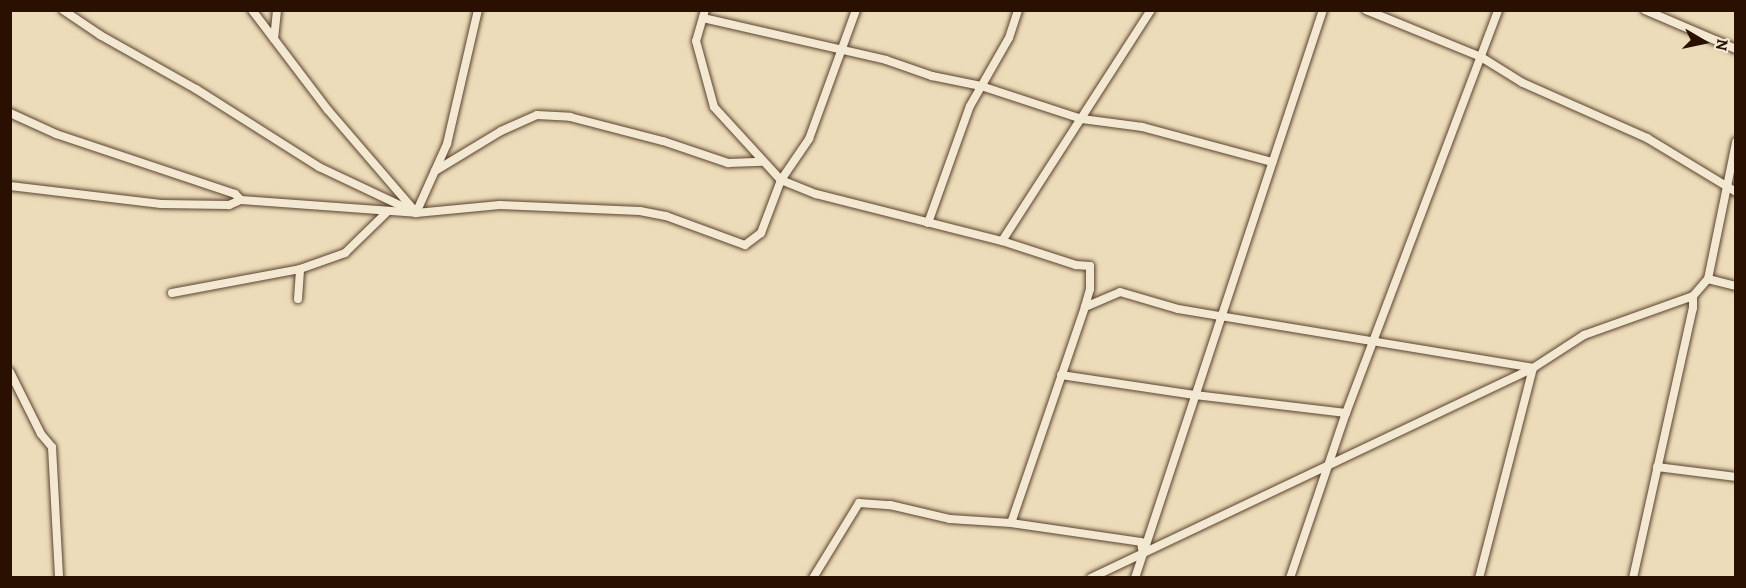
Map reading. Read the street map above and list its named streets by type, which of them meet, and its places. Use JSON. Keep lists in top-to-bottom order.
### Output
{
  "north": "right"
}
